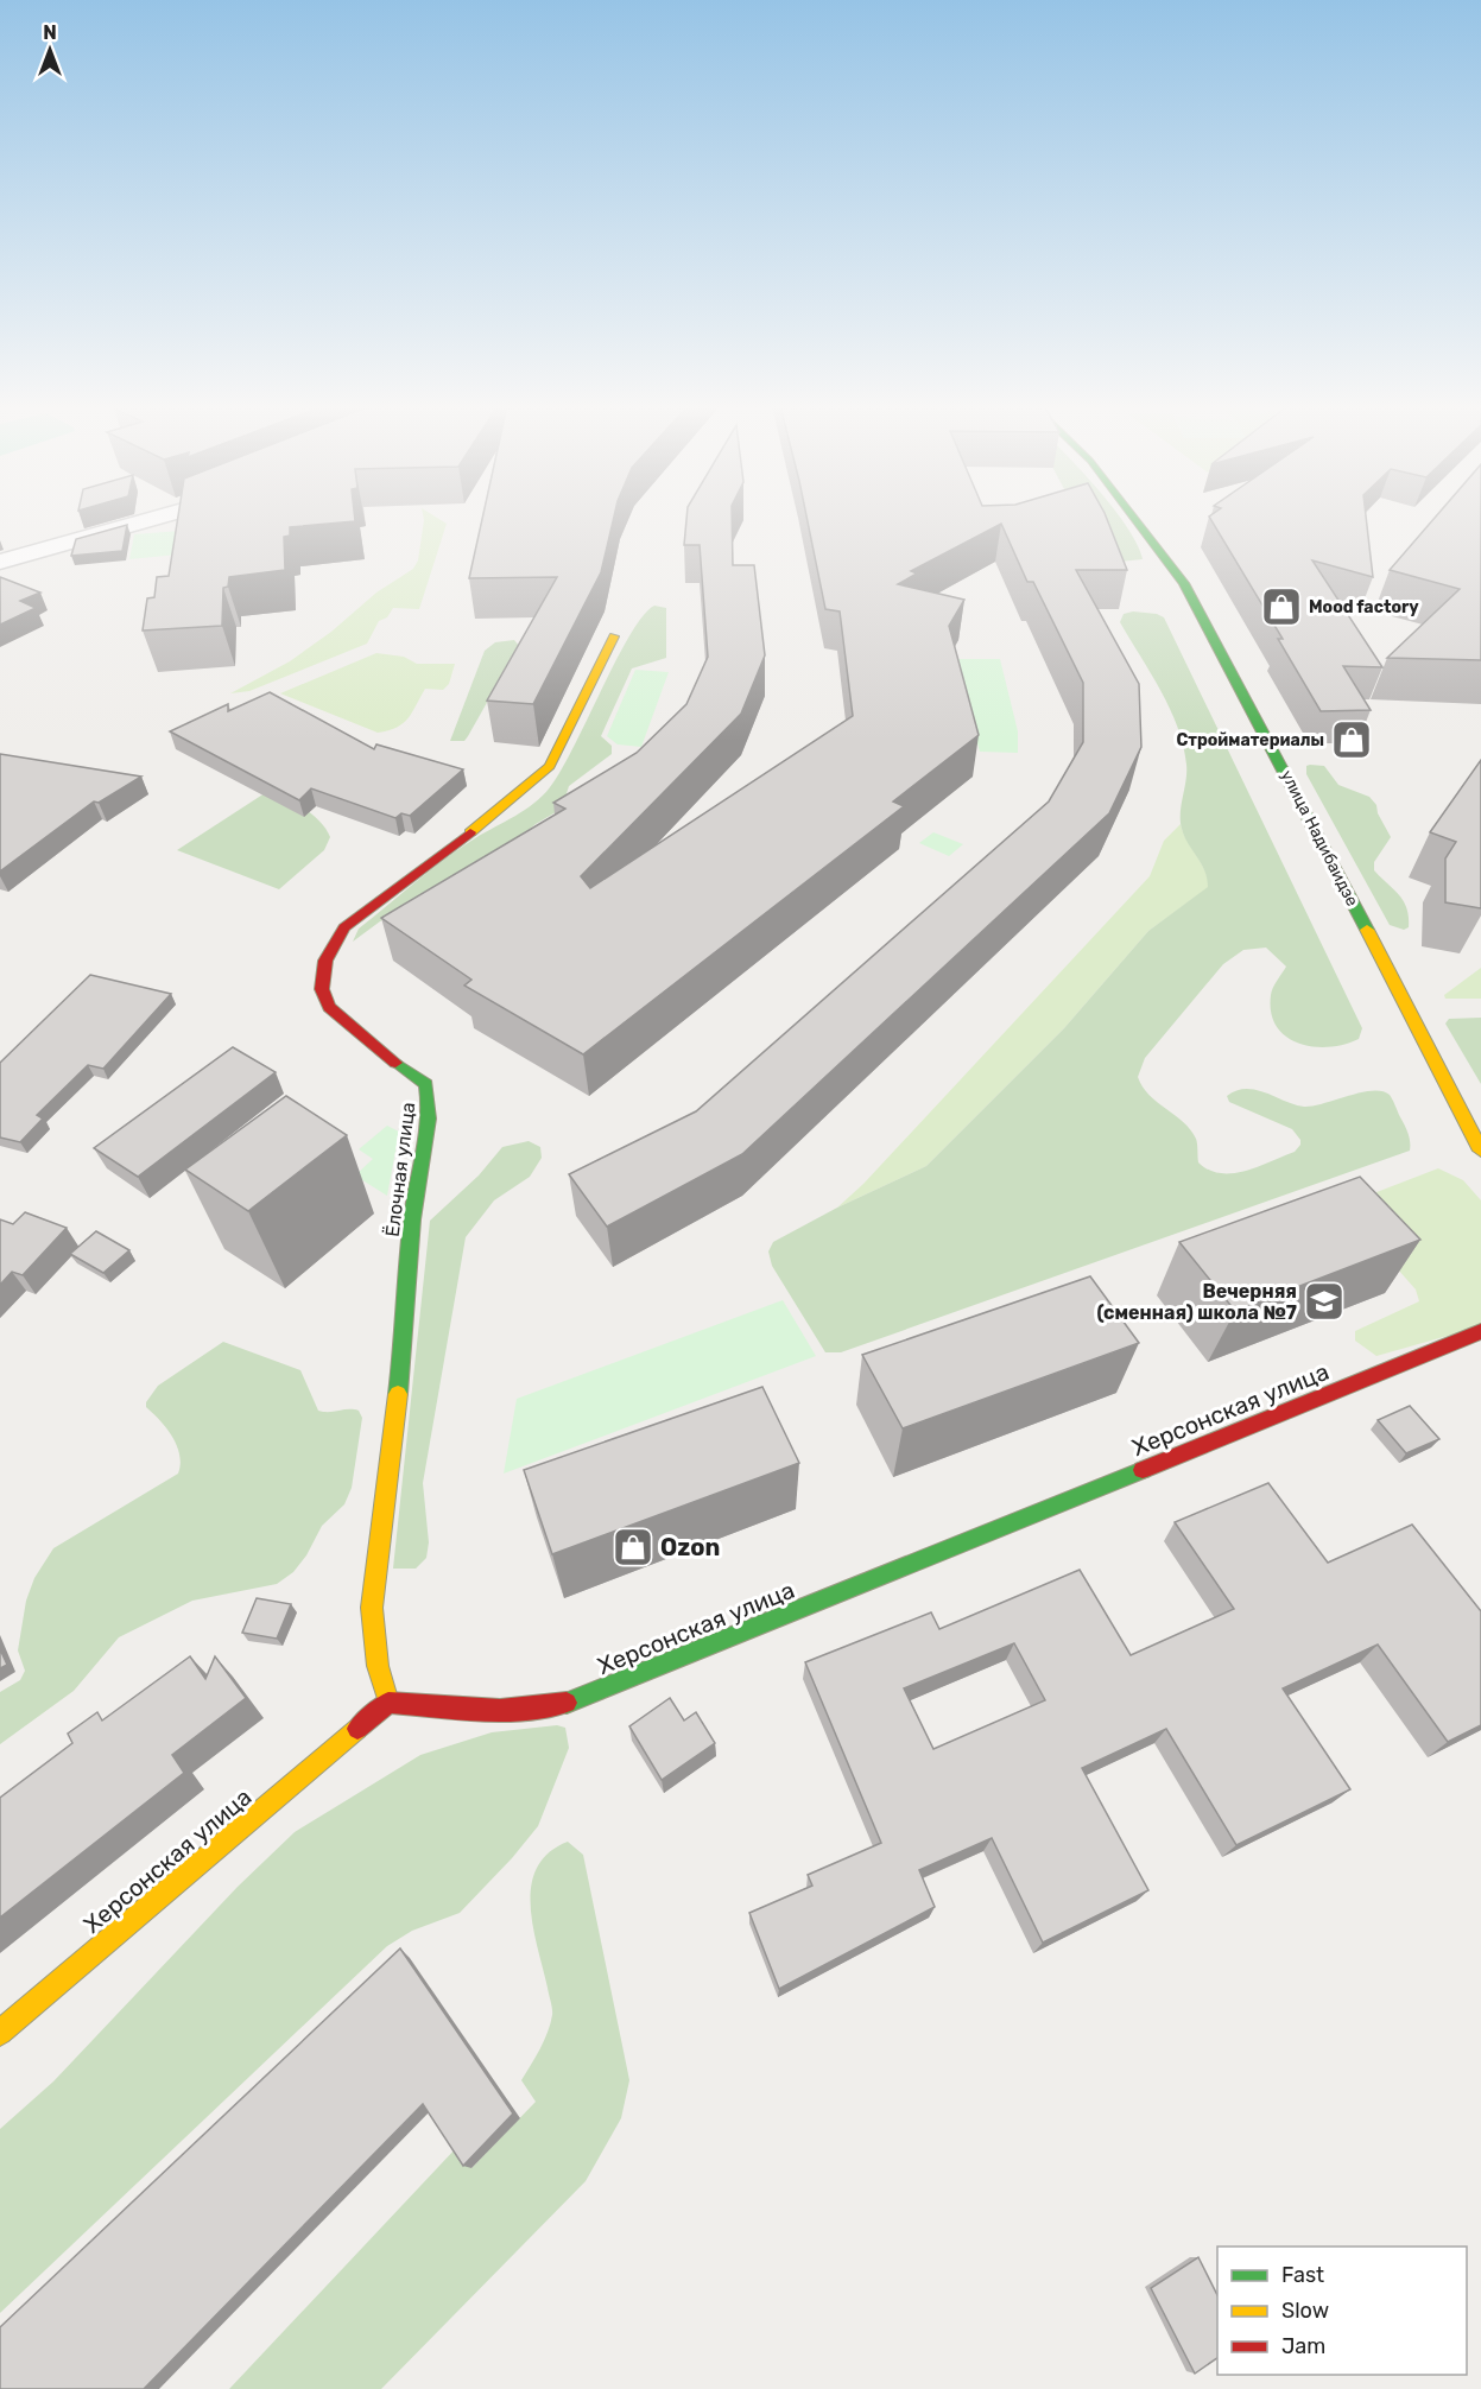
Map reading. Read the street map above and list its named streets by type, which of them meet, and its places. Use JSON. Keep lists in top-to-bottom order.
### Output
{
  "streets": {
    "street": ["улица Надибаидзе", "Ёлочная улица", "Херсонская улица"]
  },
  "crossings": [
    ["Ёлочная улица", "Херсонская улица"]
  ],
  "places": {
    "shop": ["Mood factory", "Стройматериалы", "Ozon"],
    "school or university": ["Вечерняя (сменная) школа №7"]
  },
  "legend": ["Fast", "Slow", "Jam"],
  "north": "top"
}
